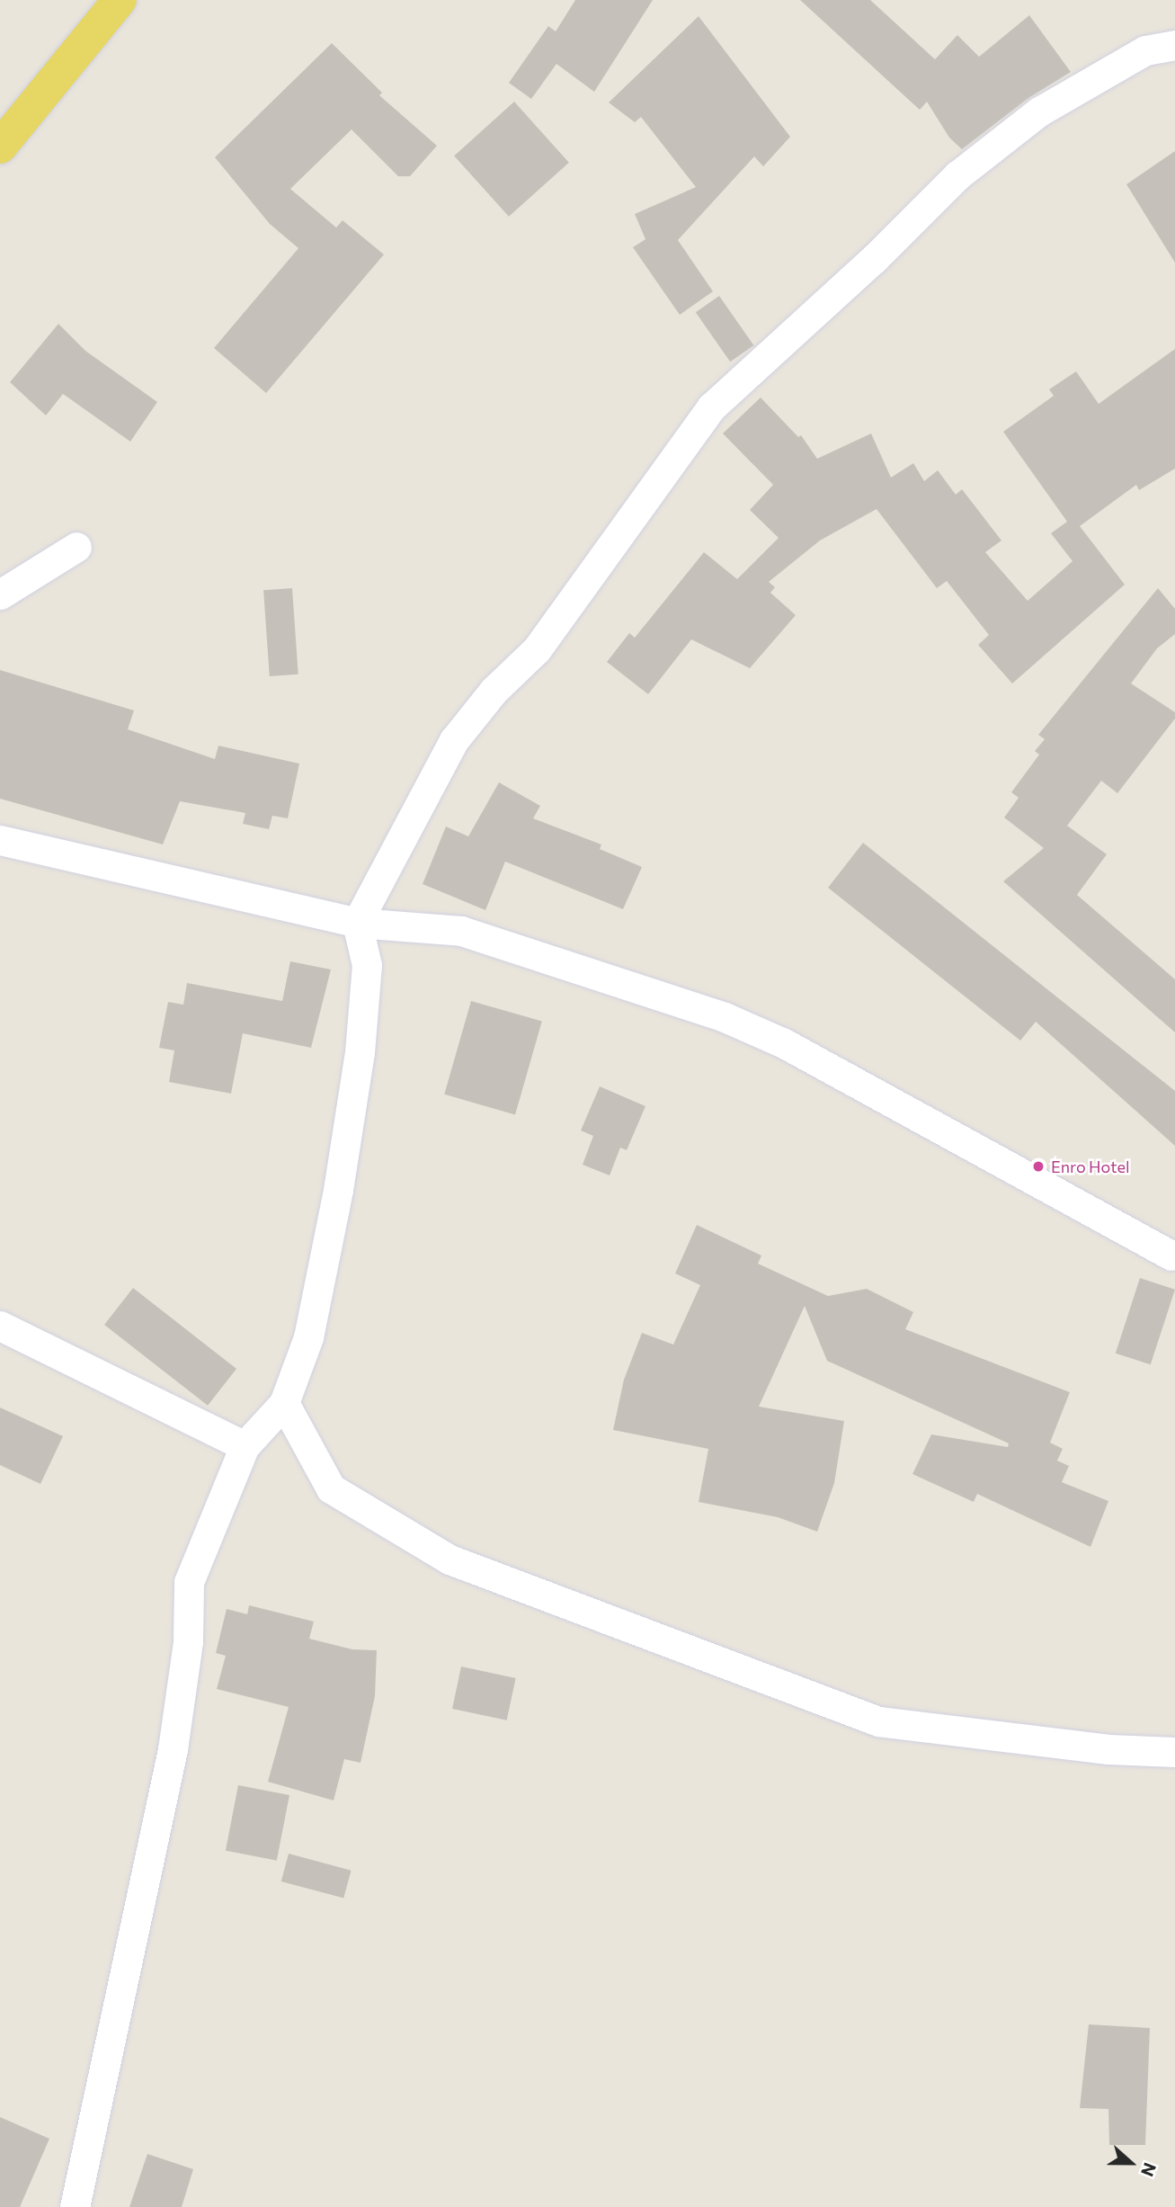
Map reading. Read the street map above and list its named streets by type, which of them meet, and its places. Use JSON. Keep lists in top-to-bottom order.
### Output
{
  "places": ["Enro Hotel"],
  "north": "right"
}
